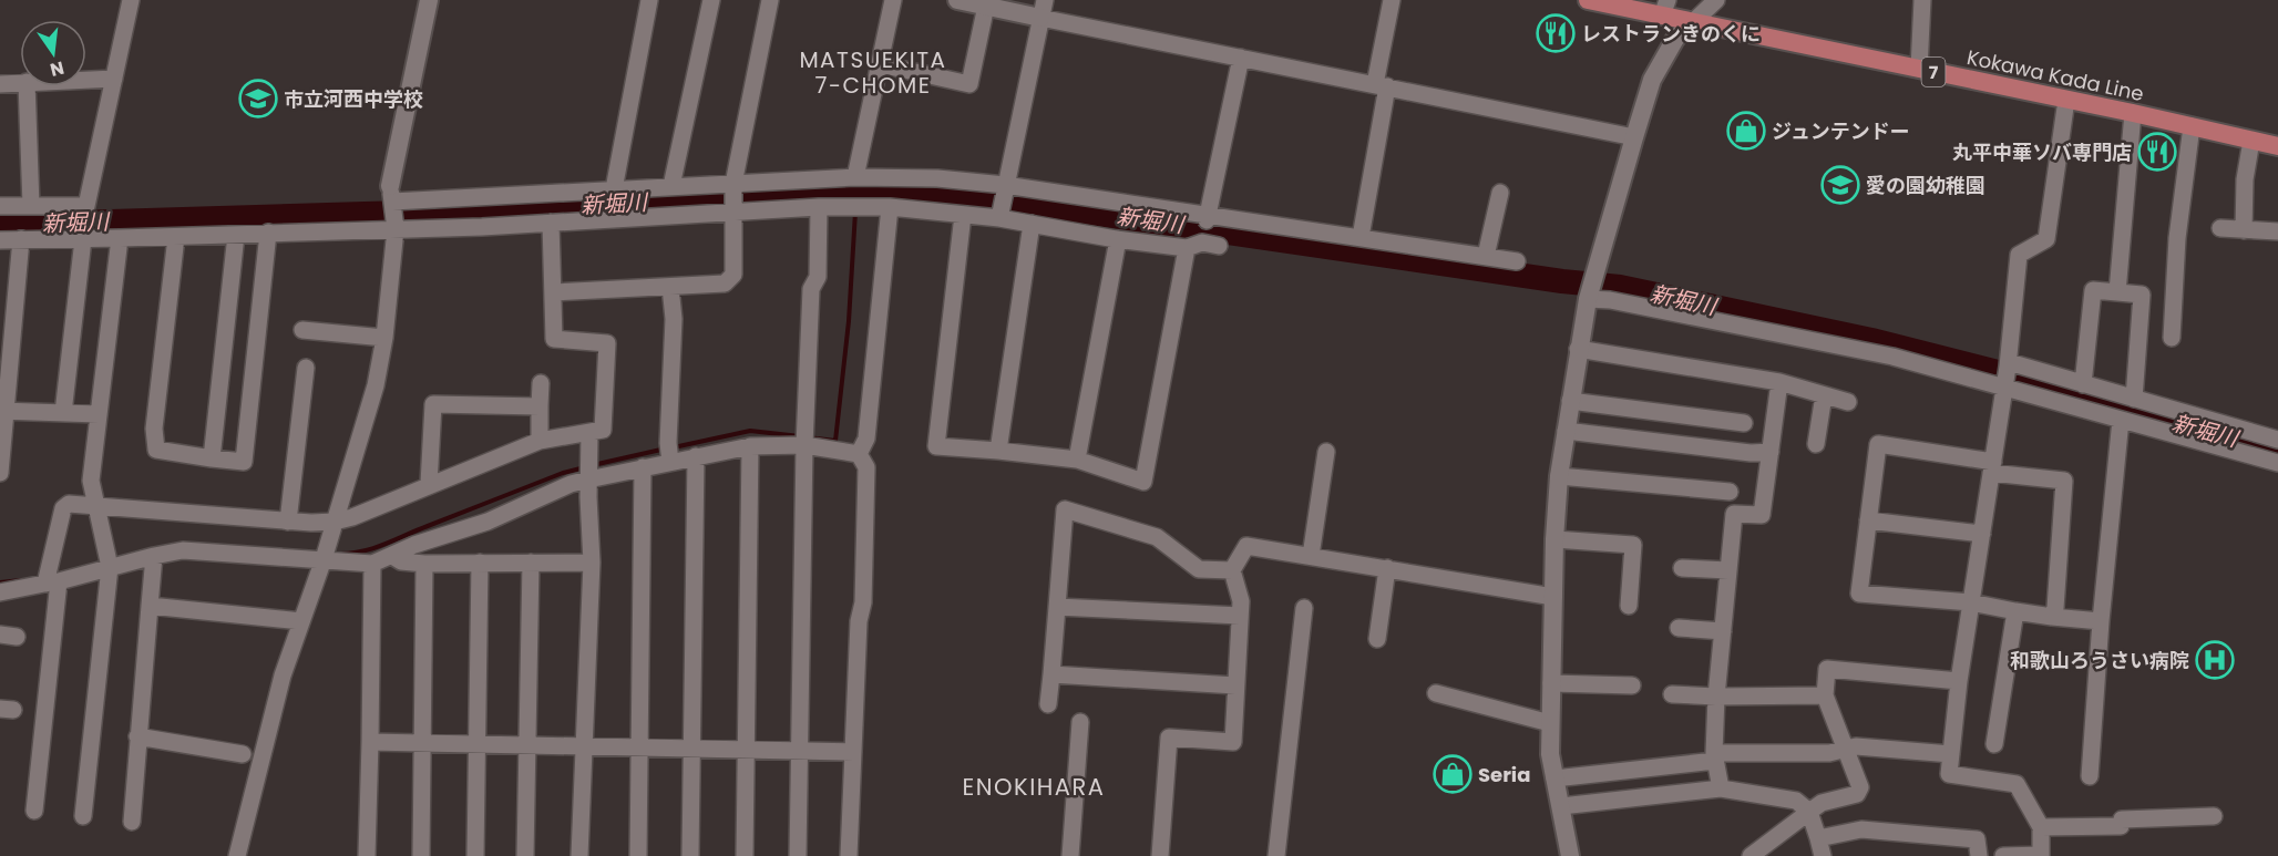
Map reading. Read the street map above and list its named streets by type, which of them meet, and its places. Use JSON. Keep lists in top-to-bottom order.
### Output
{
  "streets": {
    "main road": ["7", "Kokawa Kada Line"]
  },
  "districts": ["MATSUEKITA 7-CHOME", "ENOKIHARA"],
  "water": ["新堀川"],
  "places": {
    "restaurant": ["レストランきのくに", "丸平中華ソバ専門店"],
    "school or university": ["市立河西中学校", "愛の園幼稚園"],
    "shop": ["ジュンテンドー", "Seria"],
    "hospital": ["和歌山ろうさい病院"]
  },
  "north": "bottom"
}
